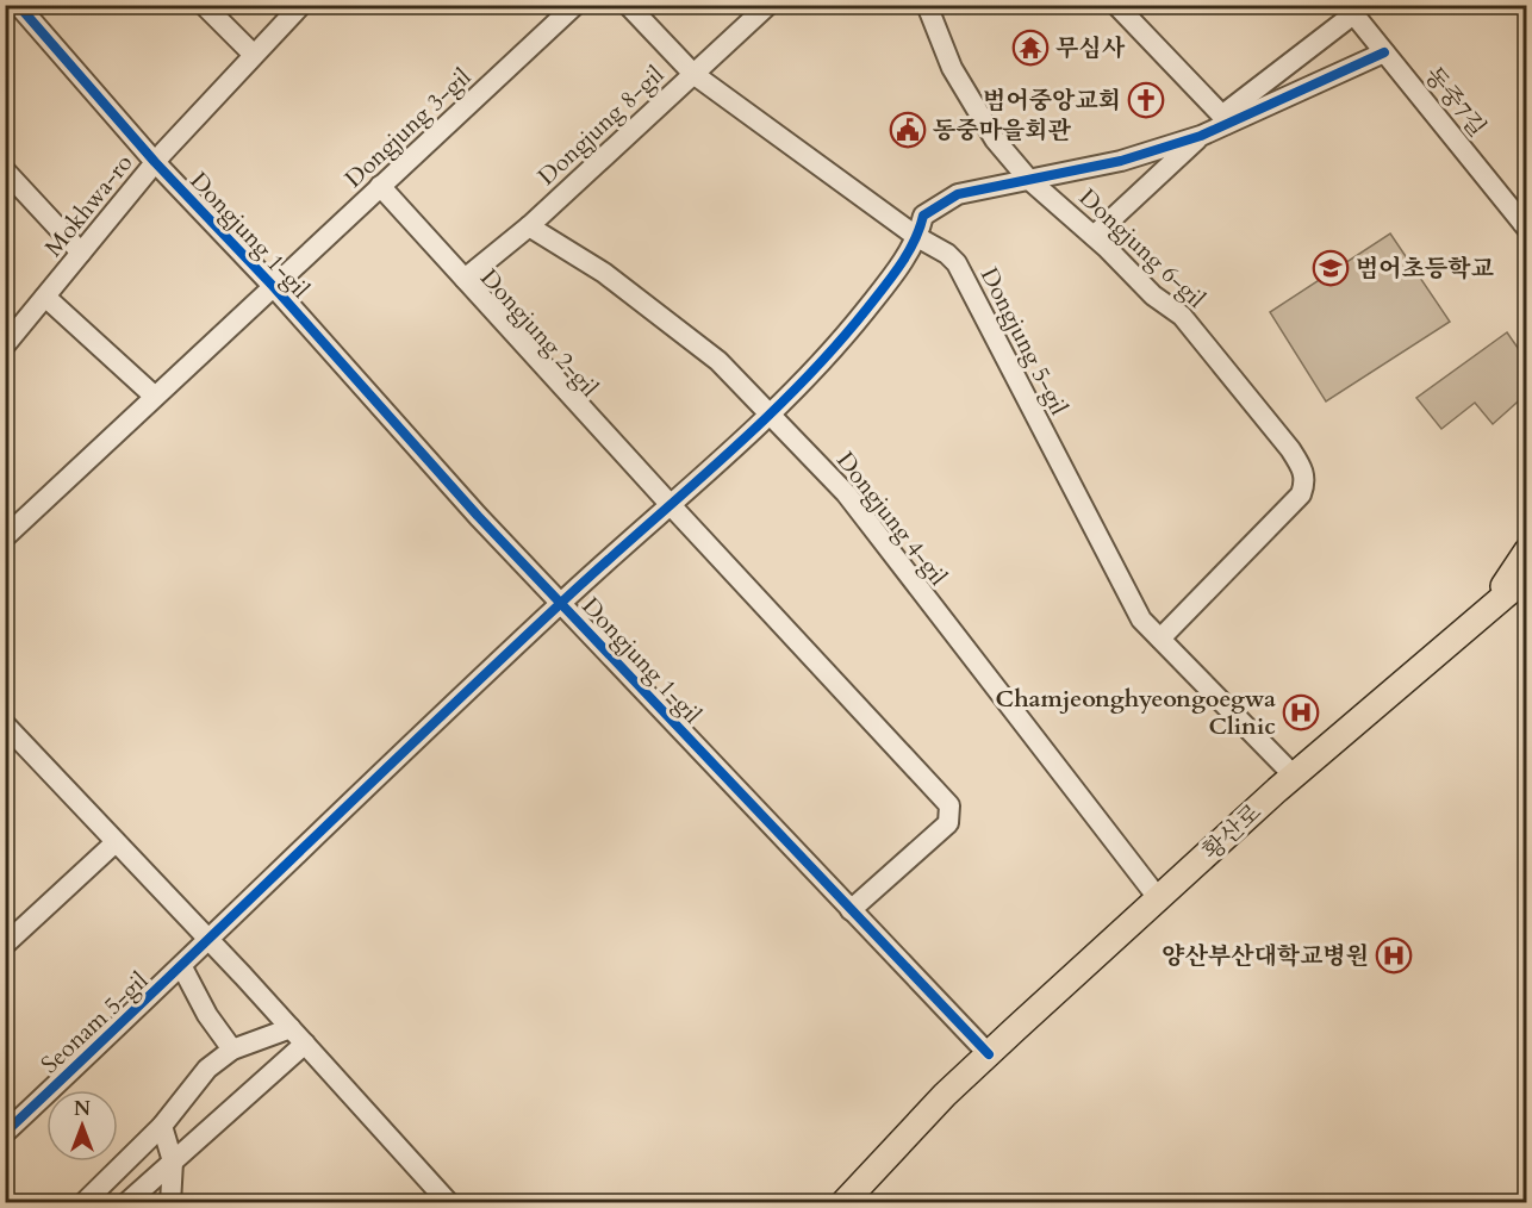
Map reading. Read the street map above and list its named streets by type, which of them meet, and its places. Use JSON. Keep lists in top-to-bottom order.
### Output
{
  "streets": {
    "main road": ["황산로"],
    "street": [
      "동중7길",
      "Dongjung 8-gil",
      "Dongjung 3-gil",
      "Mokhwa-ro",
      "Dongjung 1-gil",
      "Dongjung 6-gil",
      "Dongjung 2-gil",
      "Dongjung 5-gil",
      "Dongjung 4-gil",
      "Seonam 5-gil"
    ]
  },
  "crossings": [
    ["Dongjung 8-gil", "Dongjung 2-gil"],
    ["Dongjung 8-gil", "Dongjung 5-gil"],
    ["Dongjung 8-gil", "Dongjung 4-gil"],
    ["Dongjung 3-gil", "Dongjung 1-gil"],
    ["Dongjung 3-gil", "Dongjung 2-gil"],
    ["Mokhwa-ro", "Dongjung 1-gil"],
    ["Dongjung 1-gil", "Dongjung 2-gil"],
    ["Dongjung 1-gil", "황산로"],
    ["Dongjung 1-gil", "Seonam 5-gil"],
    ["Dongjung 6-gil", "Dongjung 5-gil"],
    ["Dongjung 5-gil", "황산로"],
    ["Dongjung 4-gil", "황산로"]
  ],
  "places": {
    "temple": ["무심사"],
    "church": ["범어중앙교회"],
    "public building": ["동중마을회관"],
    "school or university": ["범어초등학교"],
    "hospital": ["Chamjeonghyeongoegwa Clinic", "양산부산대학교병원"]
  },
  "north": "top"
}
